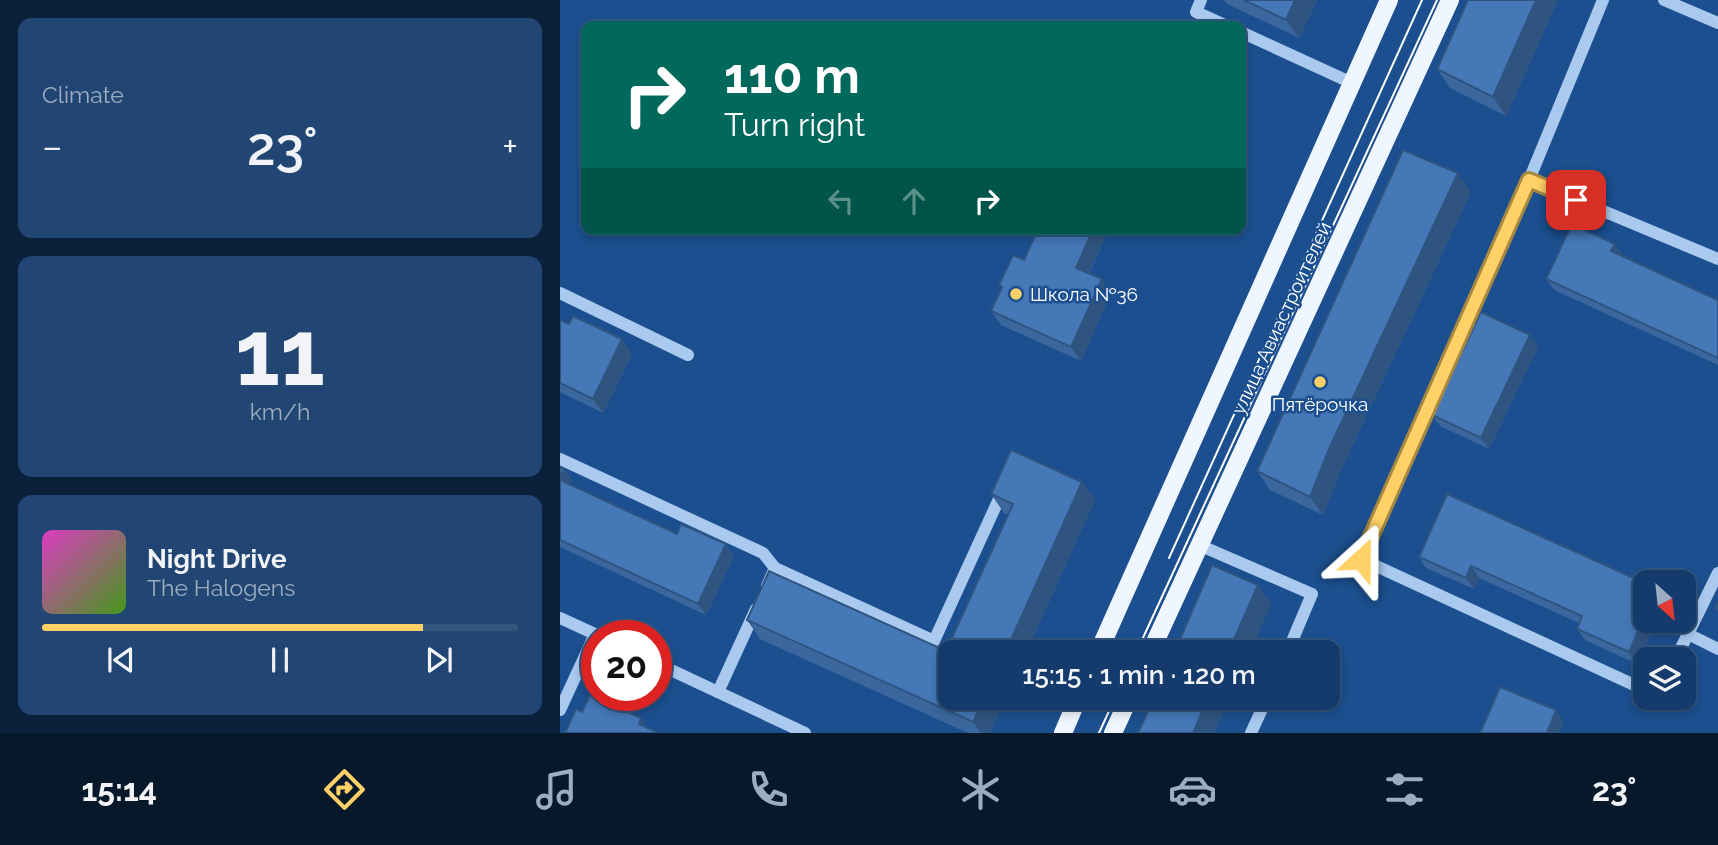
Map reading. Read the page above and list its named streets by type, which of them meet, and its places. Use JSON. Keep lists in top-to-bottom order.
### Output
{
  "streets": {
    "main road": ["улица Авиастроителей"]
  },
  "places": ["Школа №36", "Пятёрочка"],
  "north": "bottom right",
  "page": {
    "tile": [
      "Climate",
      ["11", "km/h"]
    ],
    "turn": ["110 m", "Turn right"],
    "heat": ["−", "23°", "+"],
    "song": ["Night Drive", "The Halogens"],
    "limit": "20",
    "trip": "15:15 · 1 min · 120 m",
    "tabs": ["15:14", "23°"]
  }
}
